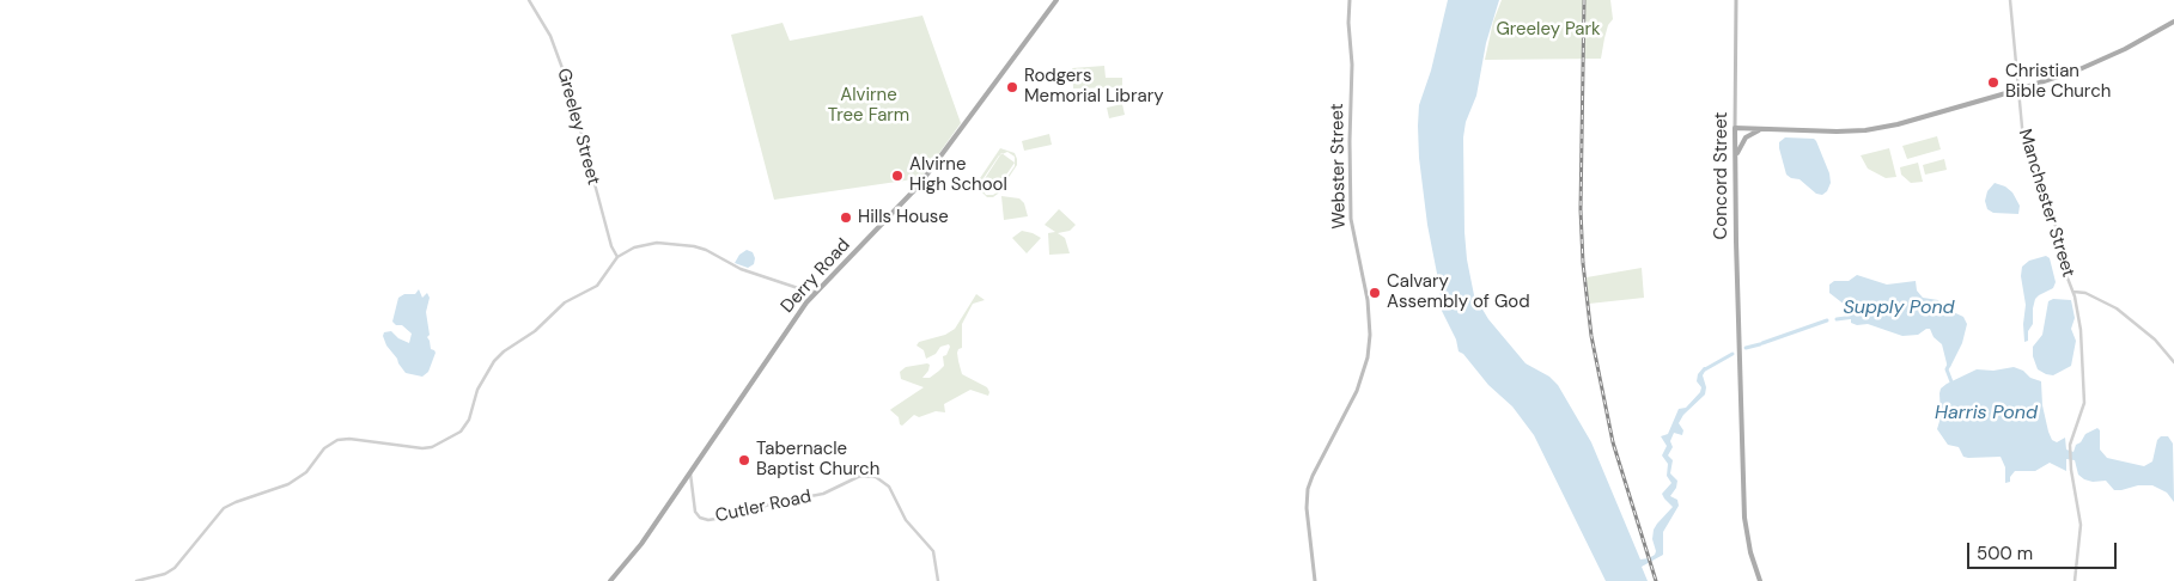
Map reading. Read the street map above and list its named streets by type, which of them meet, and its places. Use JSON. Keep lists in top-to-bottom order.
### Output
{
  "streets": {
    "main road": ["Webster Street", "Concord Street", "Derry Road"],
    "street": ["Greeley Street", "Manchester Street", "Cutler Road"]
  },
  "crossings": [
    ["Derry Road", "Cutler Road"]
  ],
  "water": ["Supply Pond", "Harris Pond"],
  "parks": ["Greeley Park", "Alvirne Tree Farm"],
  "places": [
    "Christian Bible Church",
    "Rodgers Memorial Library",
    "Alvirne High School",
    "Hills House",
    "Calvary Assembly of God",
    "Tabernacle Baptist Church"
  ],
  "scale_bar": "500 m"
}
